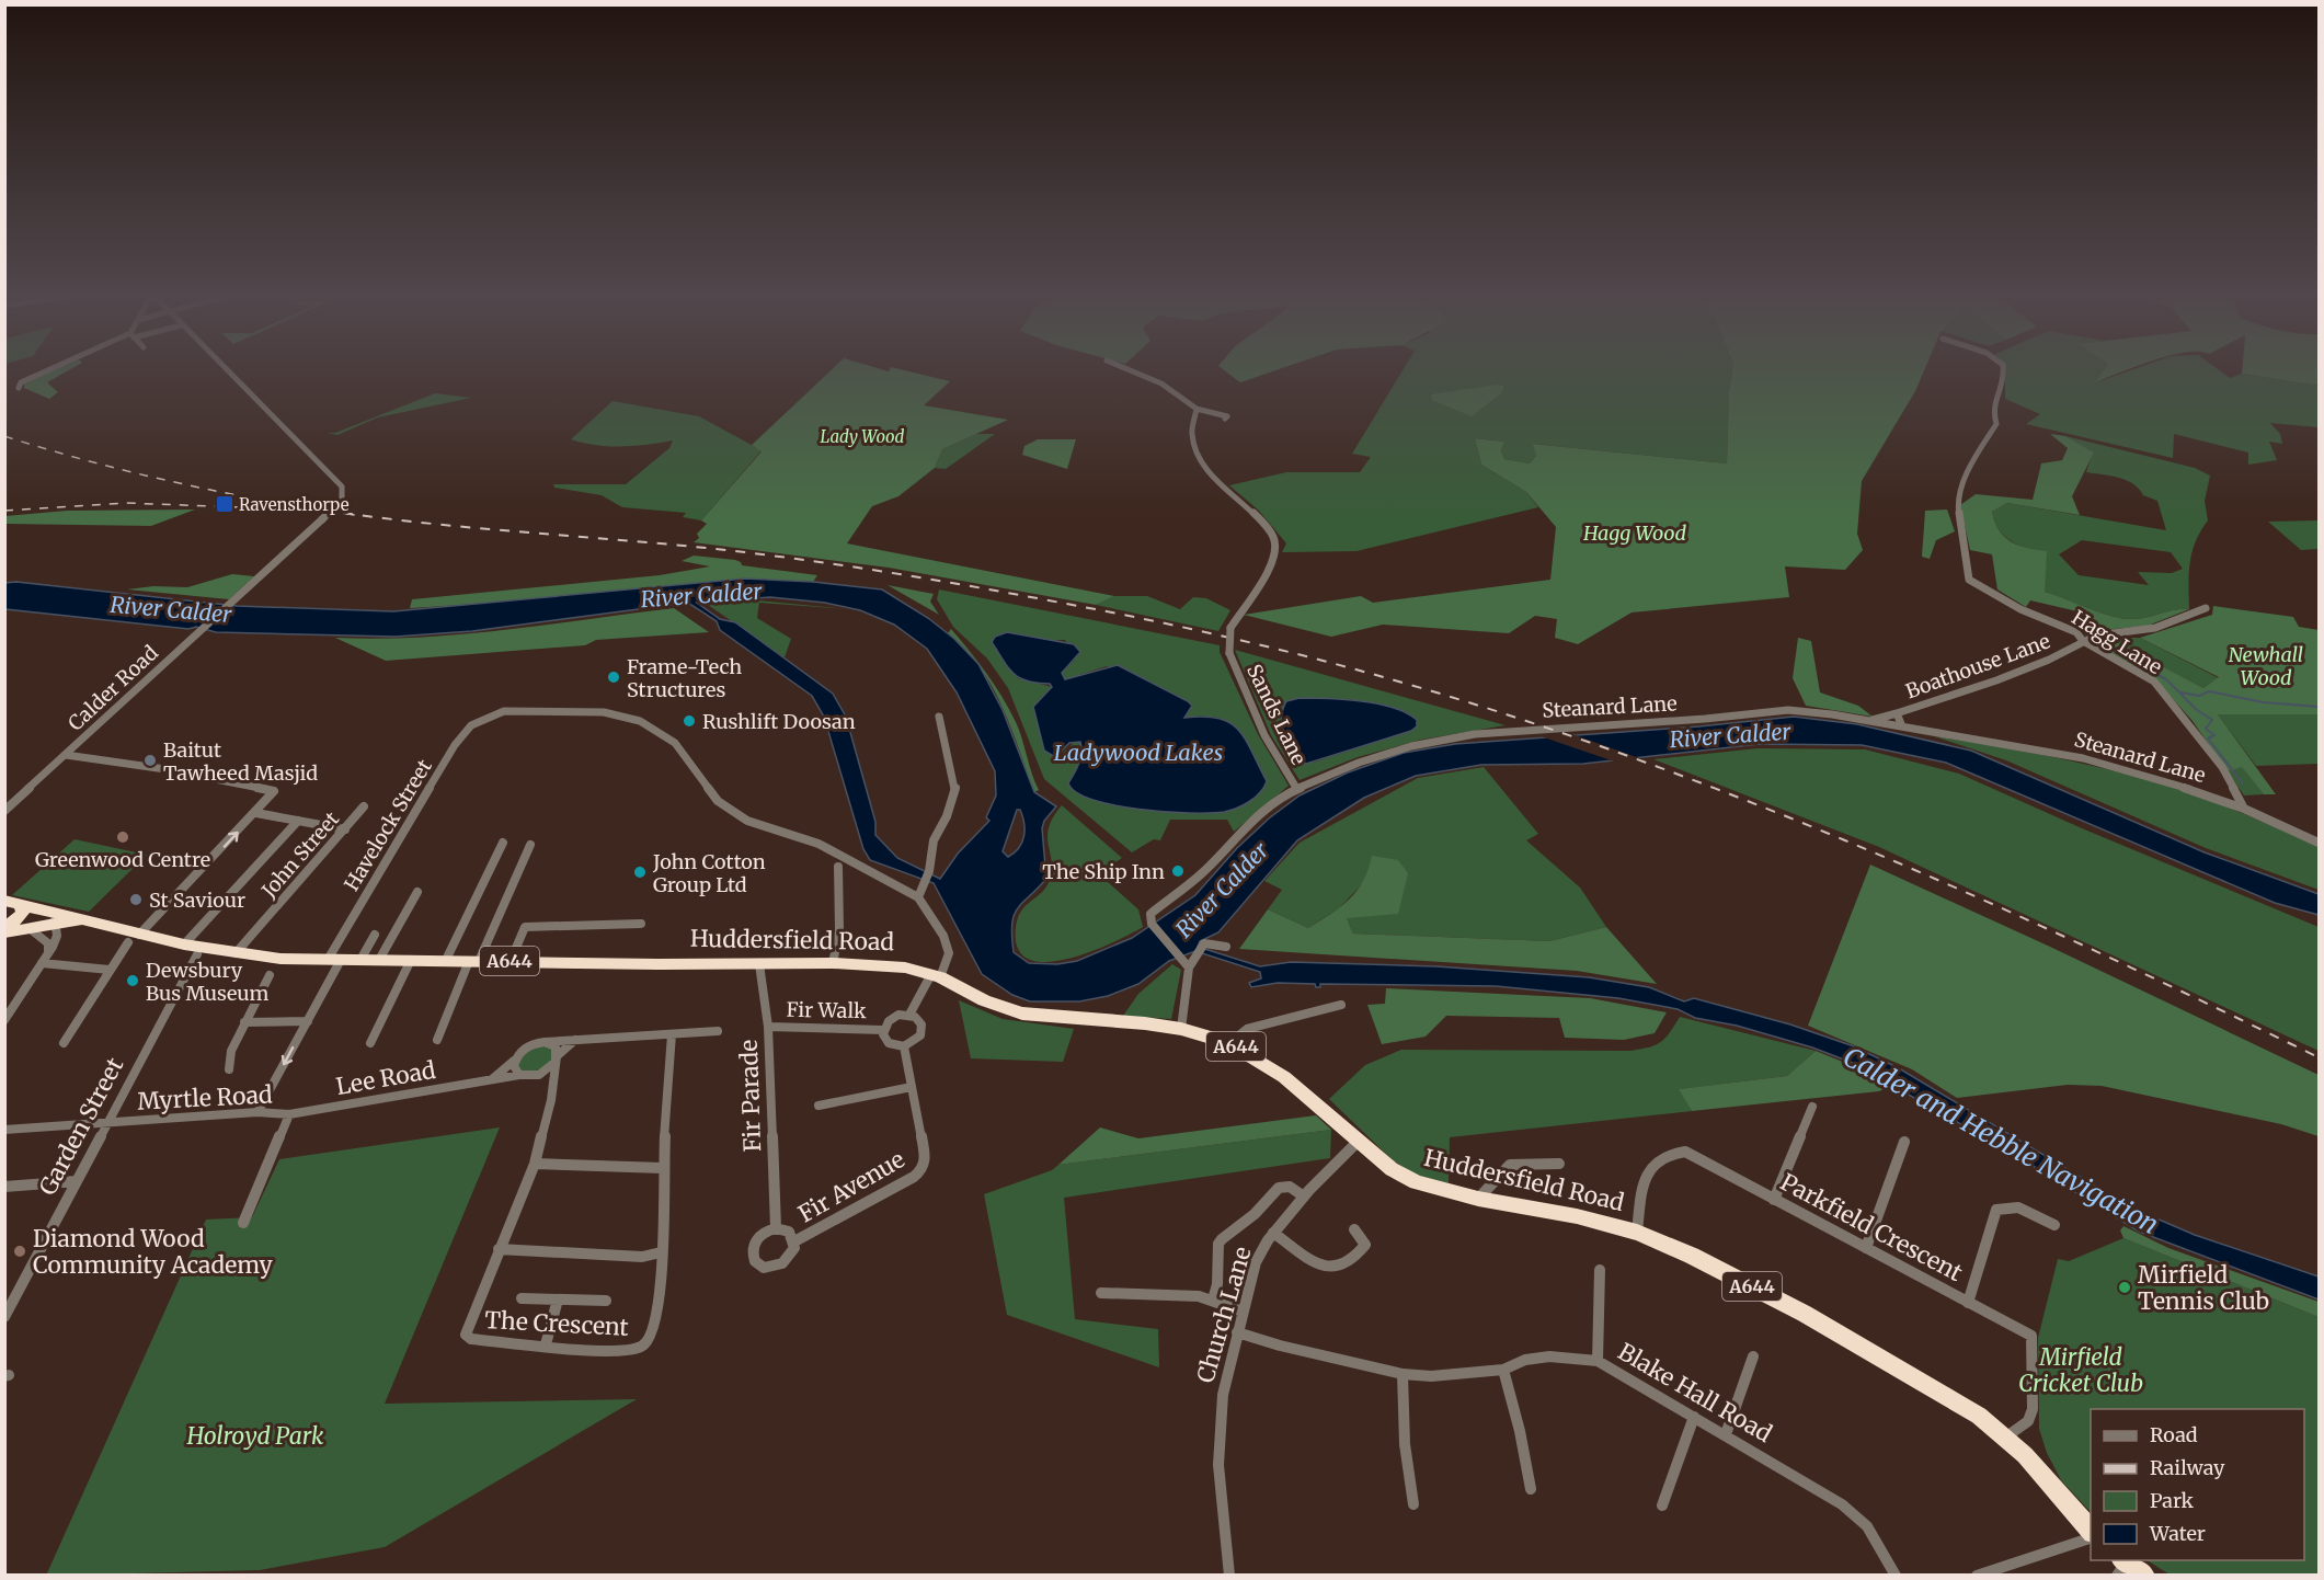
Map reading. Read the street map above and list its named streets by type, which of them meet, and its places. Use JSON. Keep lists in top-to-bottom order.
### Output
{
  "streets": {
    "highway": ["Huddersfield Road", "A644"],
    "street": [
      "Hagg Lane",
      "Boathouse Lane",
      "Calder Road",
      "Steanard Lane",
      "Sands Lane",
      "Havelock Street",
      "John Street",
      "Fir Walk",
      "Lee Road",
      "Fir Parade",
      "Myrtle Road",
      "Garden Street",
      "Fir Avenue",
      "Parkfield Crescent",
      "Church Lane",
      "The Crescent",
      "Blake Hall Road"
    ]
  },
  "crossings": [
    ["Hagg Lane", "Boathouse Lane"],
    ["Hagg Lane", "Steanard Lane"],
    ["Boathouse Lane", "Steanard Lane"],
    ["Steanard Lane", "Sands Lane"],
    ["Havelock Street", "Huddersfield Road"],
    ["Havelock Street", "Myrtle Road"],
    ["John Street", "Huddersfield Road"],
    ["Huddersfield Road", "A644"],
    ["Huddersfield Road", "Fir Parade"],
    ["Huddersfield Road", "Parkfield Crescent"],
    ["Huddersfield Road", "Church Lane"],
    ["Fir Walk", "Fir Parade"],
    ["Fir Walk", "Fir Avenue"],
    ["Lee Road", "Myrtle Road"],
    ["Lee Road", "The Crescent"],
    ["Fir Parade", "Fir Avenue"],
    ["Myrtle Road", "Garden Street"],
    ["Church Lane", "Blake Hall Road"]
  ],
  "water": ["River Calder", "Ladywood Lakes", "Calder and Hebble Navigation"],
  "parks": [
    "Lady Wood",
    "Hagg Wood",
    "Newhall Wood",
    "Mirfield Cricket Club",
    "Holroyd Park"
  ],
  "places": {
    "transit": ["Ravensthorpe"],
    "other": [
      "Frame-Tech Structures",
      "Rushlift Doosan",
      "Baitut Tawheed Masjid",
      "Greenwood Centre",
      "The Ship Inn",
      "John Cotton Group Ltd",
      "St Saviour",
      "Dewsbury Bus Museum",
      "Diamond Wood Community Academy",
      "Mirfield Tennis Club"
    ]
  },
  "legend": [
    "Road",
    "Railway",
    "Park",
    "Water"
  ]
}
